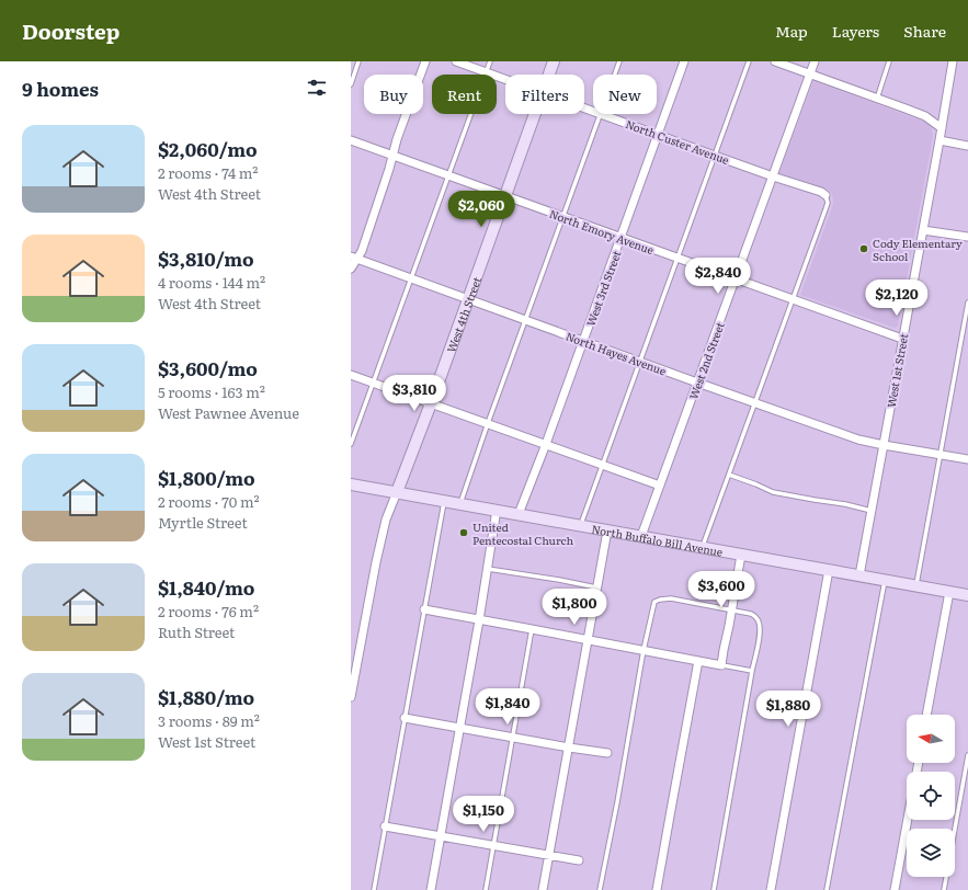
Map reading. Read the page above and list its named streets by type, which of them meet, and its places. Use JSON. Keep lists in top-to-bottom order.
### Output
{
  "streets": {
    "main road": ["West 4th Street", "North Buffalo Bill Avenue"],
    "street": [
      "North Custer Avenue",
      "North Emory Avenue",
      "West 3rd Street",
      "North Hayes Avenue",
      "West 2nd Street",
      "West 1st Street"
    ]
  },
  "crossings": [
    ["North Custer Avenue", "West 3rd Street"],
    ["North Custer Avenue", "West 2nd Street"],
    ["North Emory Avenue", "West 3rd Street"],
    ["North Emory Avenue", "West 4th Street"],
    ["North Emory Avenue", "West 2nd Street"],
    ["North Emory Avenue", "West 1st Street"],
    ["West 3rd Street", "North Hayes Avenue"],
    ["West 3rd Street", "North Buffalo Bill Avenue"],
    ["West 4th Street", "North Hayes Avenue"],
    ["West 4th Street", "North Buffalo Bill Avenue"],
    ["North Hayes Avenue", "West 2nd Street"],
    ["North Hayes Avenue", "West 1st Street"],
    ["West 2nd Street", "North Buffalo Bill Avenue"],
    ["West 1st Street", "North Buffalo Bill Avenue"]
  ],
  "places": ["Cody Elementary School", "United Pentecostal Church"],
  "north": "left",
  "page": {
    "header": "Doorstep",
    "nav": ["Map", "Layers", "Share"],
    "heading": "9 homes",
    "chip": [
      "Buy",
      "Rent",
      "Filters",
      "New"
    ],
    "list": [
      {
        "name": "$2,060/mo",
        "note": "2 rooms · 74 m² · West 4th Street"
      },
      {
        "name": "$3,810/mo",
        "note": "4 rooms · 144 m² · West 4th Street"
      },
      {
        "name": "$3,600/mo",
        "note": "5 rooms · 163 m² · West Pawnee Avenue"
      },
      {
        "name": "$1,800/mo",
        "note": "2 rooms · 70 m² · Myrtle Street"
      },
      {
        "name": "$1,840/mo",
        "note": "2 rooms · 76 m² · Ruth Street"
      },
      {
        "name": "$1,880/mo",
        "note": "3 rooms · 89 m² · West 1st Street"
      }
    ],
    "price": [
      "$2,060",
      "$2,840",
      "$2,120",
      "$3,810",
      "$3,600",
      "$1,800",
      "$1,840",
      "$1,880",
      "$1,150"
    ]
  }
}
